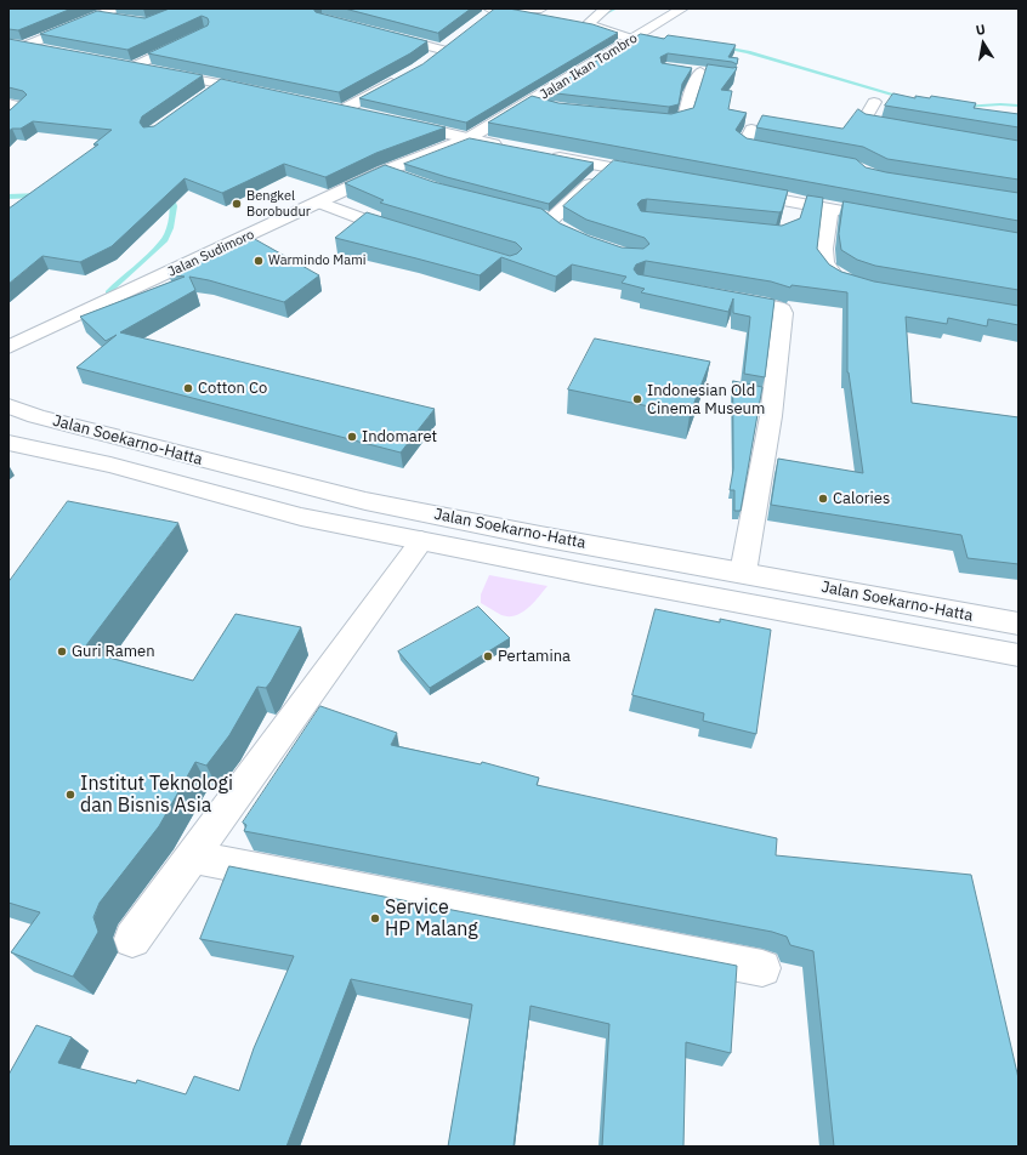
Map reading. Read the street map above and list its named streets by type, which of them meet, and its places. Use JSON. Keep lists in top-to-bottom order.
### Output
{
  "streets": {
    "street": ["Jalan Ikan Tombro", "Jalan Sudimoro", "Jalan Soekarno-Hatta"]
  },
  "crossings": [
    ["Jalan Ikan Tombro", "Jalan Sudimoro"]
  ],
  "places": [
    "Bengkel Borobudur",
    "Warmindo Mami",
    "Cotton Co",
    "Indonesian Old Cinema Museum",
    "Indomaret",
    "Calories",
    "Guri Ramen",
    "Pertamina",
    "Institut Teknologi dan Bisnis Asia",
    "Service HP Malang"
  ],
  "north": "top"
}
